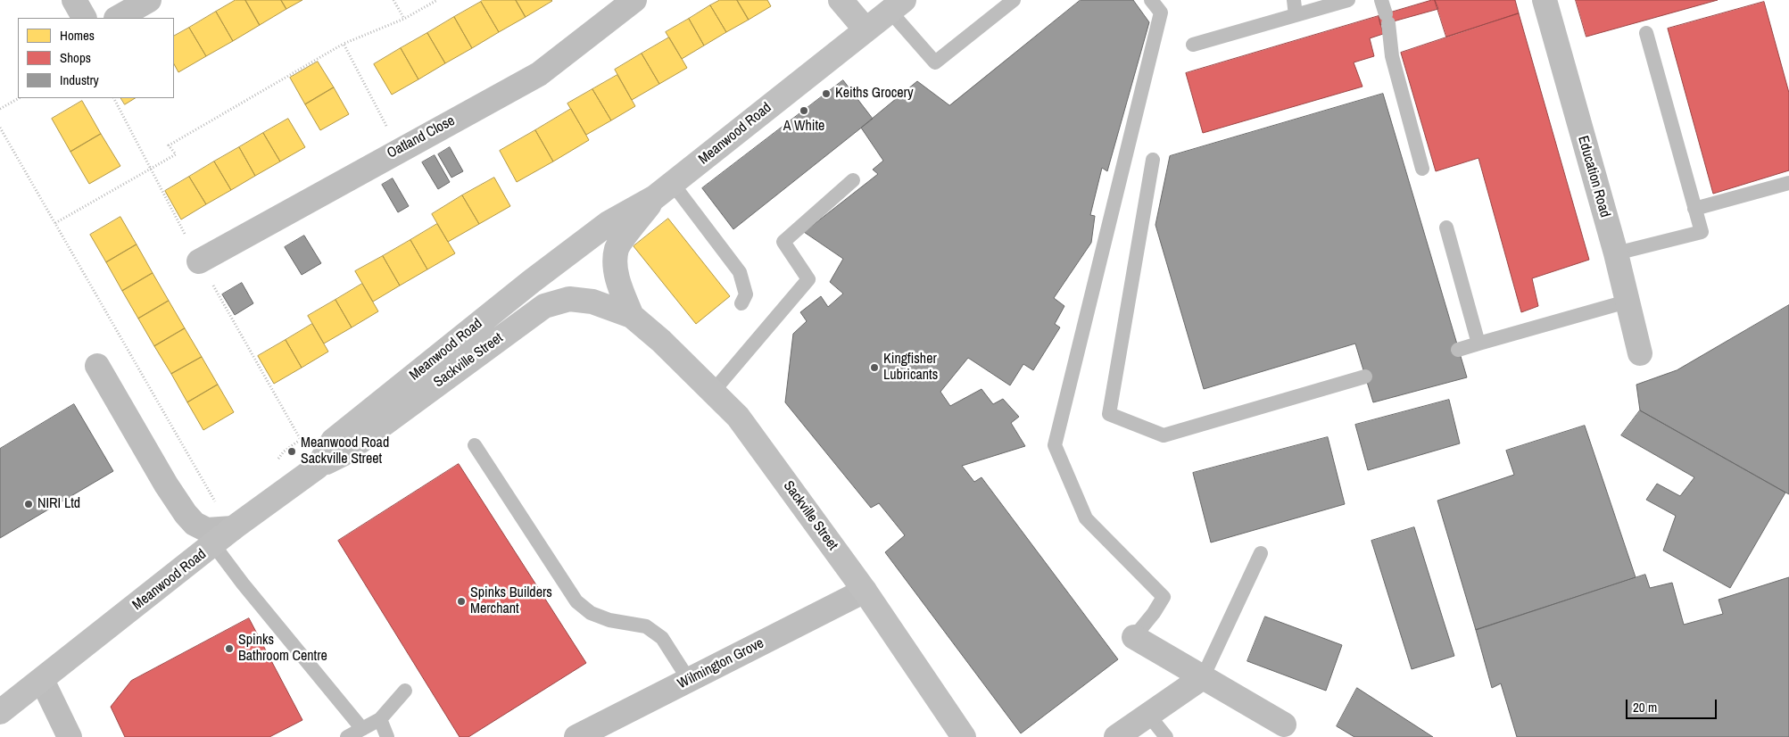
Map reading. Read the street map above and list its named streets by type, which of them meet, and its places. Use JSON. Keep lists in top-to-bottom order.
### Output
{
  "streets": {
    "street": [
      "Meanwood Road",
      "Oatland Close",
      "Education Road",
      "Sackville Street",
      "Wilmington Grove"
    ]
  },
  "crossings": [
    ["Meanwood Road", "Sackville Street"],
    ["Sackville Street", "Wilmington Grove"]
  ],
  "places": [
    "Keiths Grocery",
    "A White",
    "Kingfisher Lubricants",
    "Meanwood Road Sackville Street",
    "NIRI Ltd",
    "Spinks Builders Merchant",
    "Spinks Bathroom Centre"
  ],
  "legend": ["Homes", "Shops", "Industry"],
  "scale_bar": "20 m"
}
